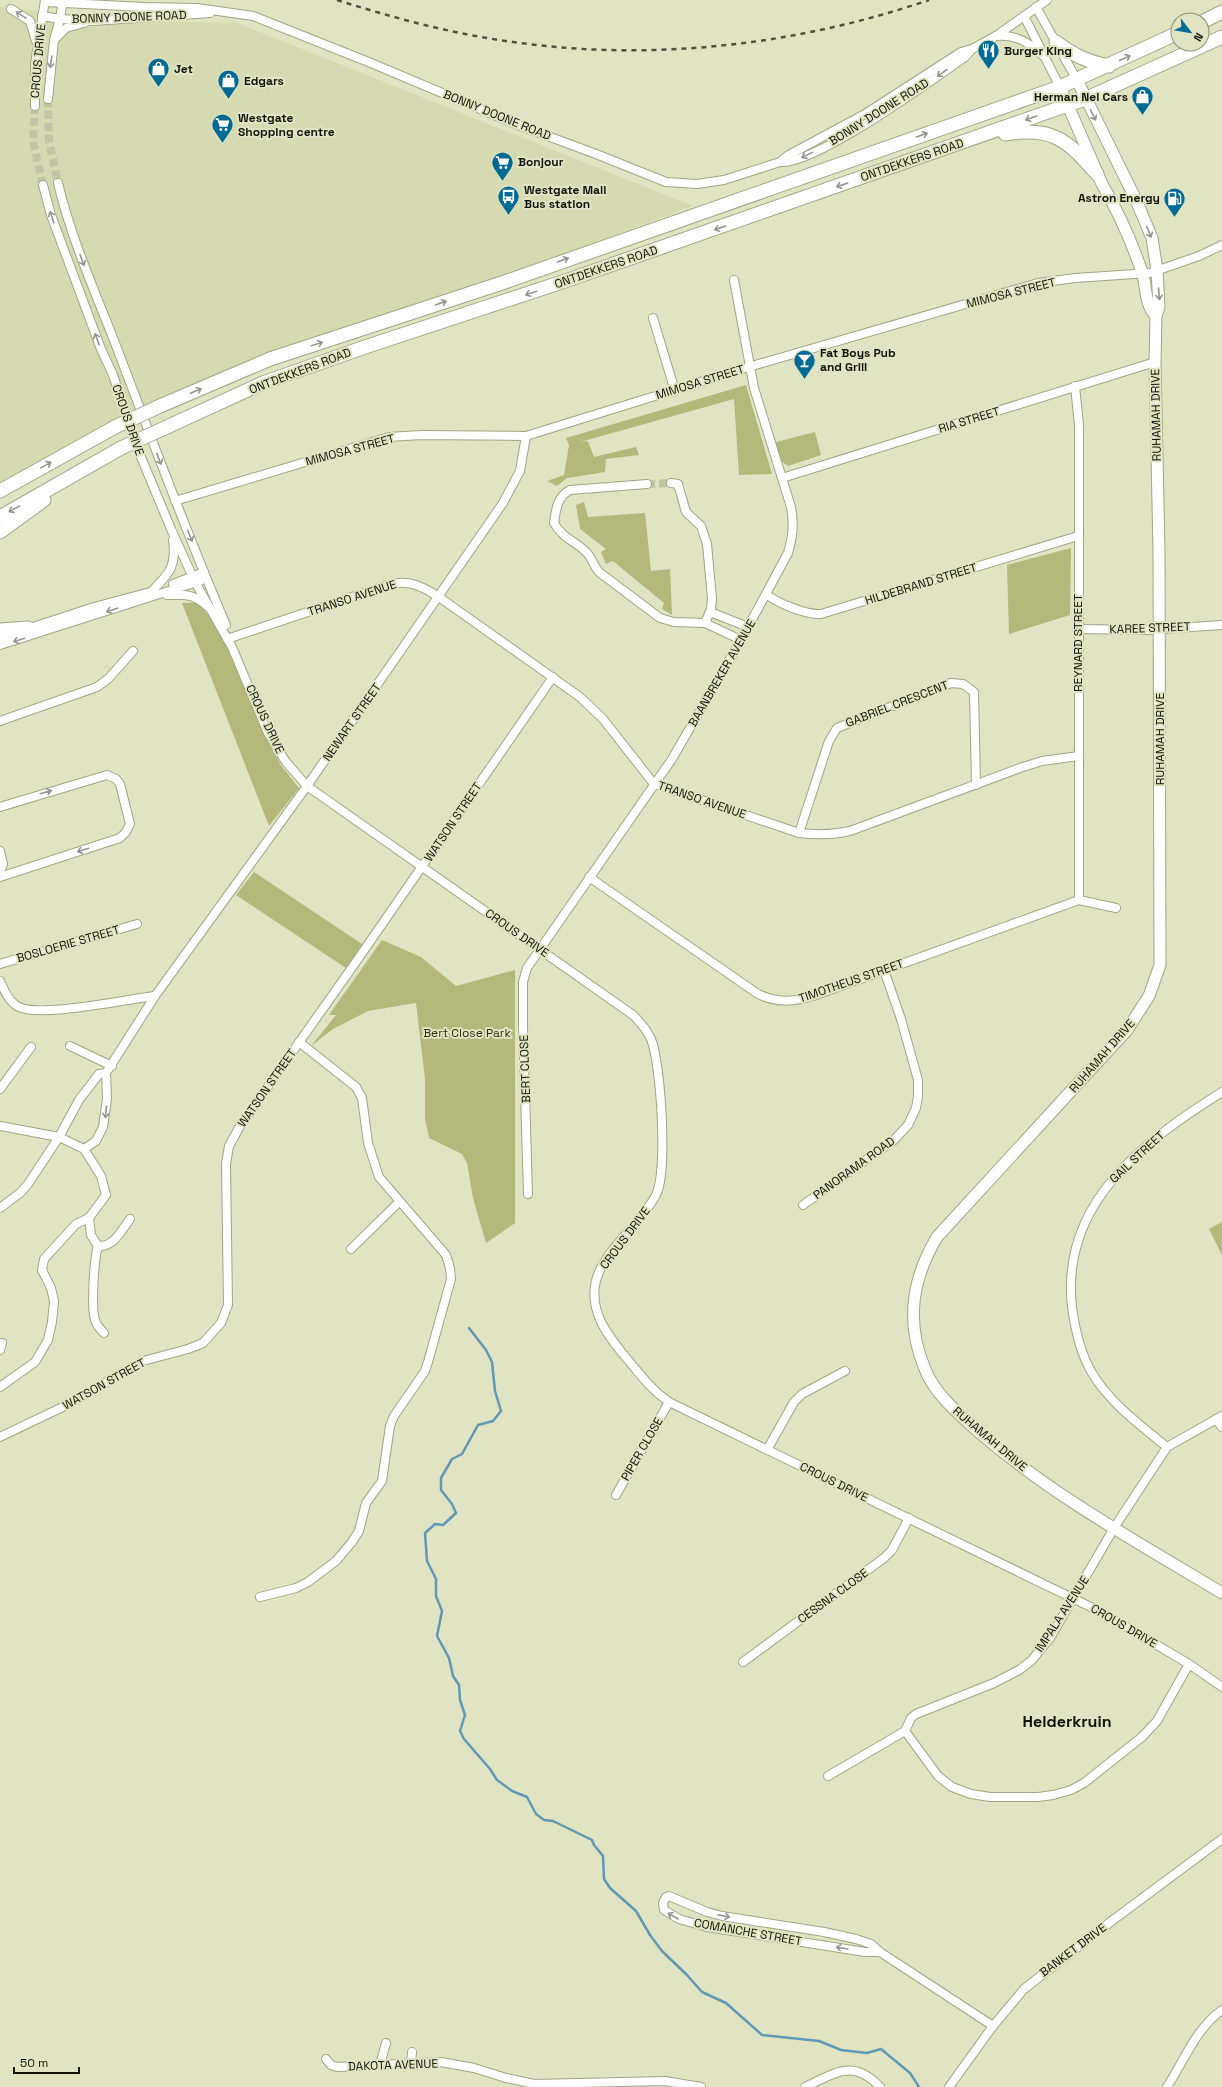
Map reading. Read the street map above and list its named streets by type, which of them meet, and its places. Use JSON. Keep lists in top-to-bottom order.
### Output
{
  "streets": {
    "main road": ["ONTDEKKERS ROAD"],
    "street": [
      "BONNY DOONE ROAD",
      "CROUS DRIVE",
      "MIMOSA STREET",
      "RUHAMAH DRIVE",
      "RIA STREET",
      "HILDEBRAND STREET",
      "TRANSO AVENUE",
      "KAREE STREET",
      "REYNARD STREET",
      "BAANBREKER AVENUE",
      "GABRIEL CRESCENT",
      "NEWART STREET",
      "WATSON STREET",
      "BOSLOERIE STREET",
      "TIMOTHEUS STREET",
      "BERT CLOSE",
      "GAIL STREET",
      "PANORAMA ROAD",
      "PIPER CLOSE",
      "CESSNA CLOSE",
      "IMPALA AVENUE",
      "COMANCHE STREET",
      "BANKET DRIVE",
      "DAKOTA AVENUE"
    ]
  },
  "crossings": [
    ["BONNY DOONE ROAD", "CROUS DRIVE"],
    ["BONNY DOONE ROAD", "RUHAMAH DRIVE"],
    ["CROUS DRIVE", "MIMOSA STREET"],
    ["CROUS DRIVE", "TRANSO AVENUE"],
    ["CROUS DRIVE", "BAANBREKER AVENUE"],
    ["CROUS DRIVE", "NEWART STREET"],
    ["CROUS DRIVE", "WATSON STREET"],
    ["CROUS DRIVE", "BERT CLOSE"],
    ["CROUS DRIVE", "PIPER CLOSE"],
    ["CROUS DRIVE", "CESSNA CLOSE"],
    ["CROUS DRIVE", "IMPALA AVENUE"],
    ["ONTDEKKERS ROAD", "RUHAMAH DRIVE"],
    ["MIMOSA STREET", "RUHAMAH DRIVE"],
    ["MIMOSA STREET", "BAANBREKER AVENUE"],
    ["MIMOSA STREET", "NEWART STREET"],
    ["RUHAMAH DRIVE", "RIA STREET"],
    ["RUHAMAH DRIVE", "KAREE STREET"],
    ["RUHAMAH DRIVE", "IMPALA AVENUE"],
    ["RIA STREET", "REYNARD STREET"],
    ["RIA STREET", "BAANBREKER AVENUE"],
    ["HILDEBRAND STREET", "REYNARD STREET"],
    ["HILDEBRAND STREET", "BAANBREKER AVENUE"],
    ["TRANSO AVENUE", "REYNARD STREET"],
    ["TRANSO AVENUE", "BAANBREKER AVENUE"],
    ["TRANSO AVENUE", "GABRIEL CRESCENT"],
    ["TRANSO AVENUE", "NEWART STREET"],
    ["TRANSO AVENUE", "WATSON STREET"],
    ["KAREE STREET", "REYNARD STREET"],
    ["REYNARD STREET", "TIMOTHEUS STREET"],
    ["BAANBREKER AVENUE", "TIMOTHEUS STREET"],
    ["BAANBREKER AVENUE", "BERT CLOSE"],
    ["TIMOTHEUS STREET", "PANORAMA ROAD"],
    ["GAIL STREET", "IMPALA AVENUE"],
    ["COMANCHE STREET", "BANKET DRIVE"]
  ],
  "districts": ["Helderkruin"],
  "parks": ["Bert Close Park"],
  "places": {
    "restaurant": ["Burger King"],
    "shop": ["Jet", "Edgars", "Herman Nel Cars"],
    "supermarket": ["Westgate Shopping centre", "Bonjour"],
    "bus stop": ["Westgate Mall Bus station"],
    "fuel station": ["Astron Energy"],
    "bar": ["Fat Boys Pub and Grill"]
  },
  "scale_bar": "50 m",
  "north": "bottom right"
}
